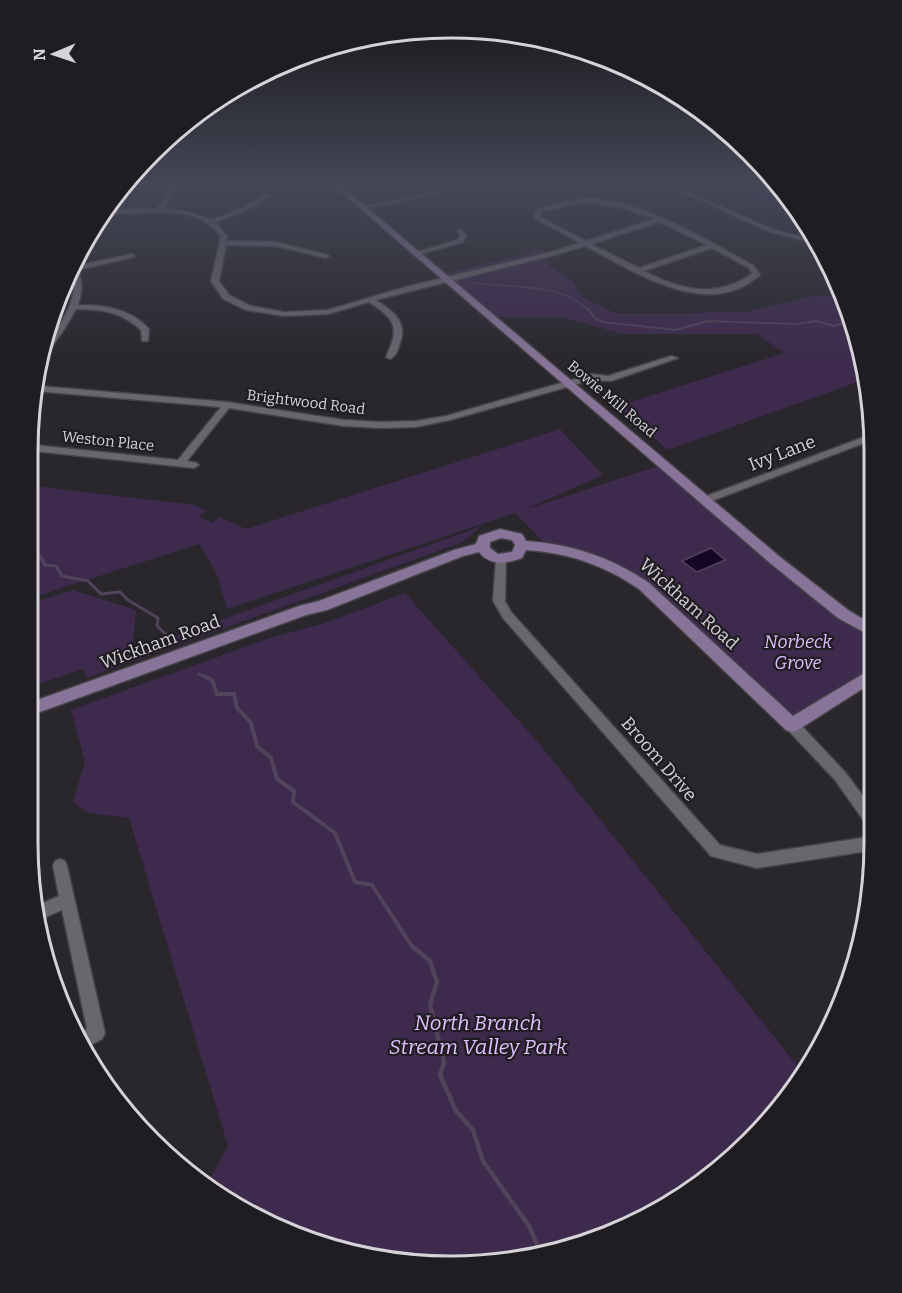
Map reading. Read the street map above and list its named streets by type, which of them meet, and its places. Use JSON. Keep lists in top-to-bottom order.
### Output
{
  "streets": {
    "street": [
      "Bowie Mill Road",
      "Brightwood Road",
      "Weston Place",
      "Ivy Lane",
      "Wickham Road",
      "Broom Drive"
    ]
  },
  "crossings": [
    ["Bowie Mill Road", "Brightwood Road"],
    ["Bowie Mill Road", "Ivy Lane"],
    ["Wickham Road", "Broom Drive"]
  ],
  "parks": ["Norbeck Grove", "North Branch Stream Valley Park"],
  "north": "left"
}
